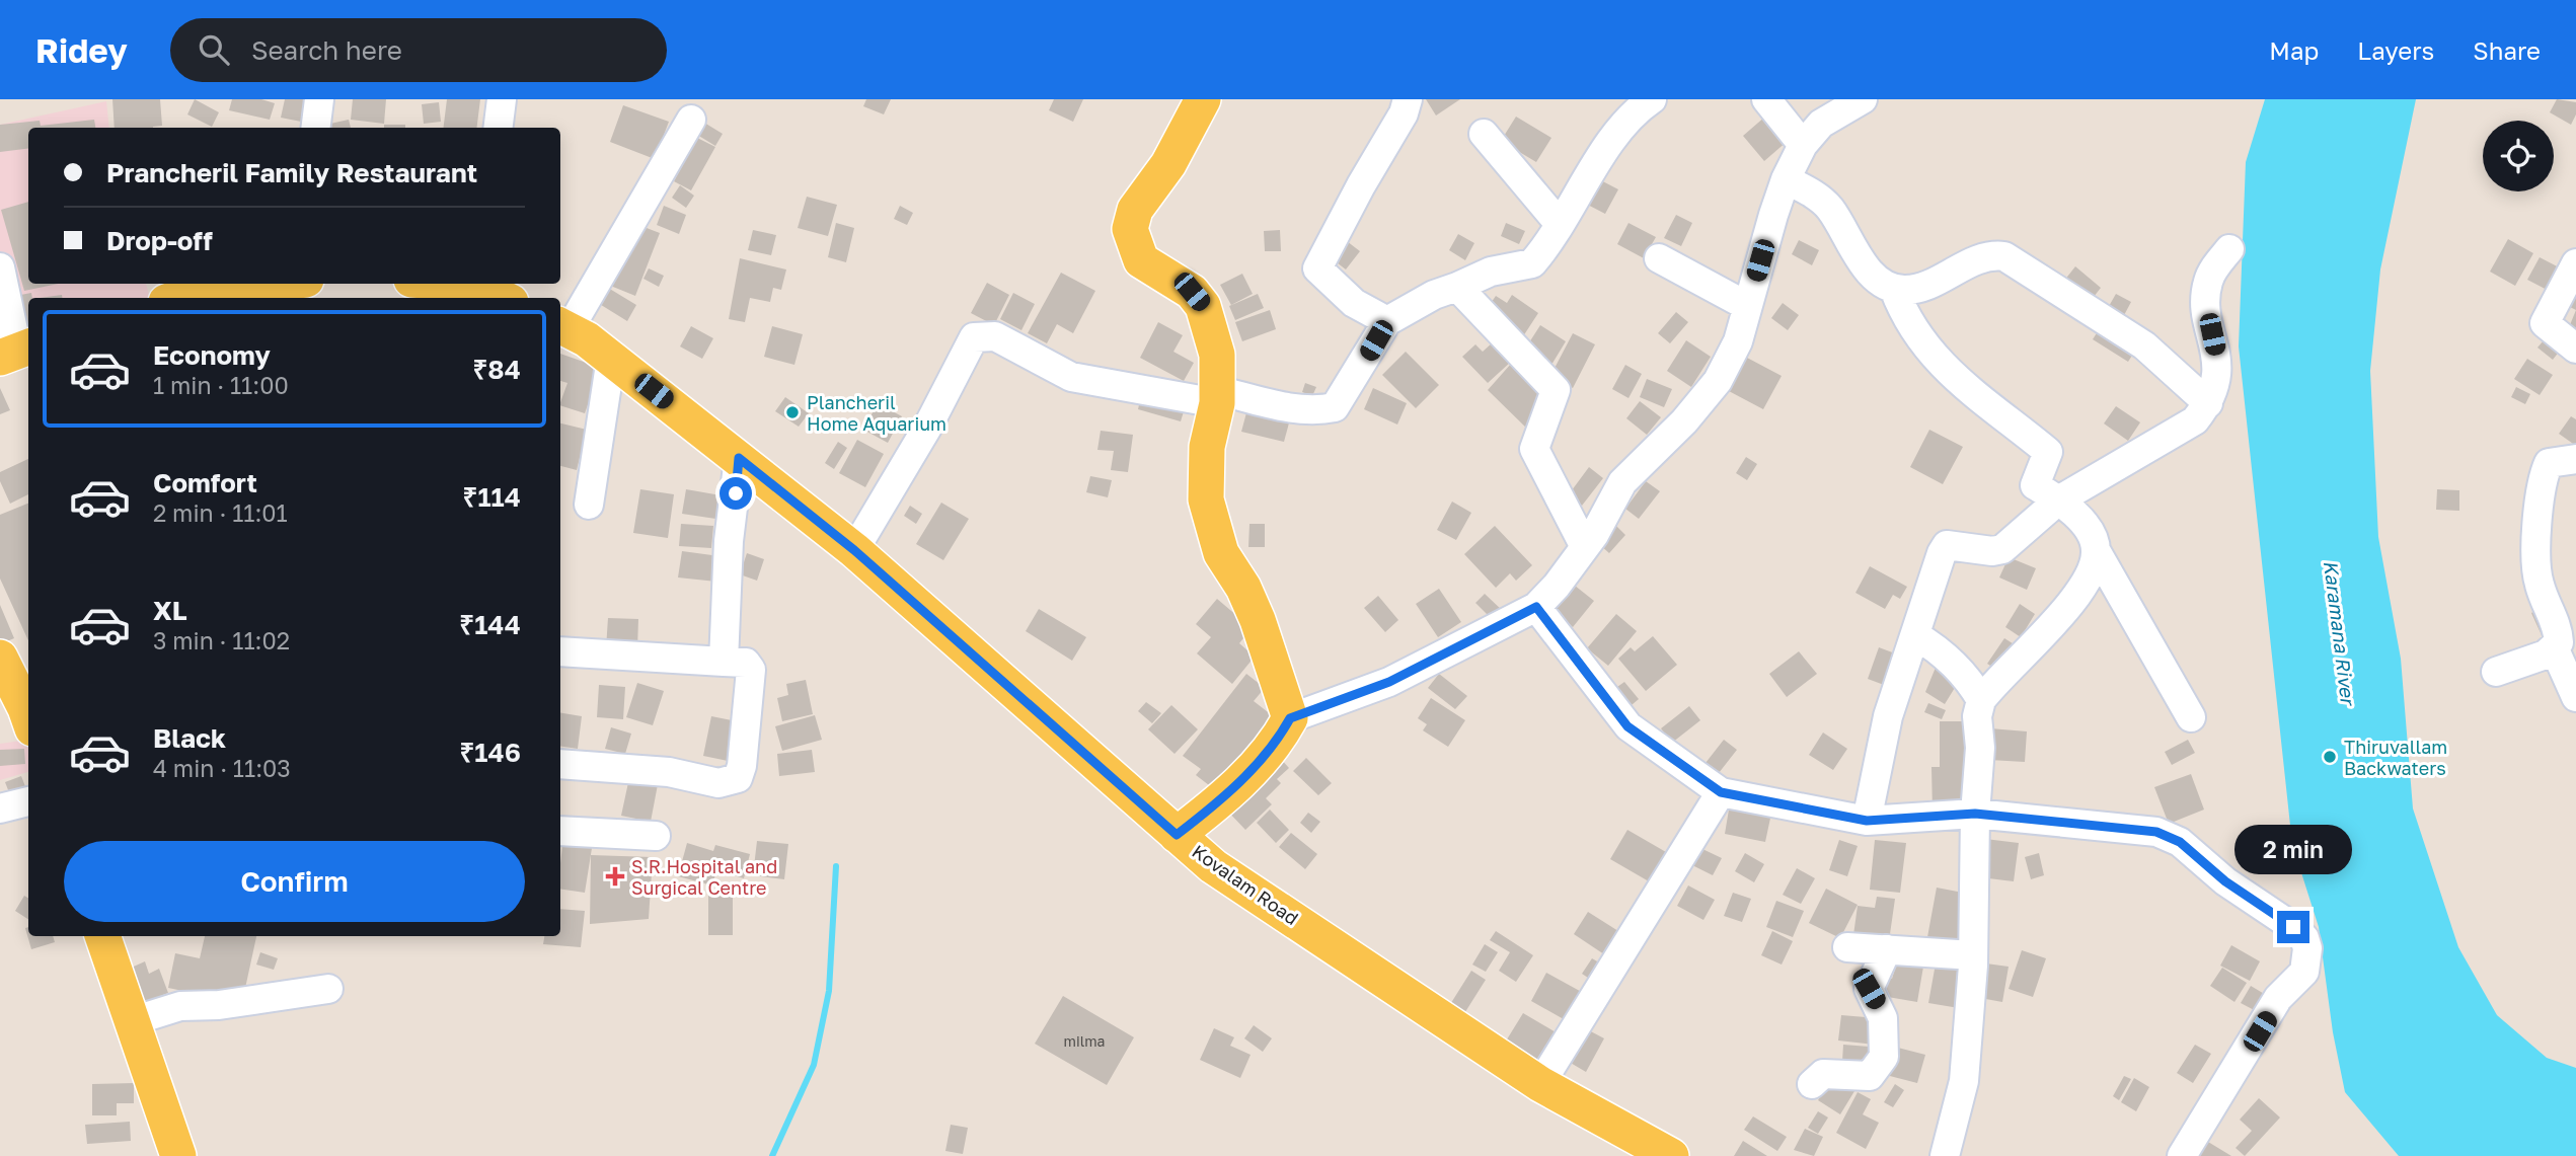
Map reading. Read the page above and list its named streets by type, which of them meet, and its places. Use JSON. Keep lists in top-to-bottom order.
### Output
{
  "streets": {
    "main road": ["Kovalam Road"]
  },
  "water": ["Karamana River"],
  "places": {
    "other": ["Plancheril Home Aquarium", "Thiruvallam Backwaters"],
    "health": ["S.R.Hospital and Surgical Centre"]
  },
  "house_numbers": ["milma"],
  "page": {
    "header": "Ridey",
    "search": "Search here",
    "nav": ["Map", "Layers", "Share"],
    "banner": ["Prancheril Family Restaurant", "Drop-off"],
    "list": [
      {
        "name": "Economy",
        "note": "1 min · 11:00",
        "value": "₹84"
      },
      {
        "name": "Comfort",
        "note": "2 min · 11:01",
        "value": "₹114"
      },
      {
        "name": "XL",
        "note": "3 min · 11:02",
        "value": "₹144"
      },
      {
        "name": "Black",
        "note": "4 min · 11:03",
        "value": "₹146"
      }
    ],
    "bubble": "2 min",
    "buttons": "Confirm"
  }
}
